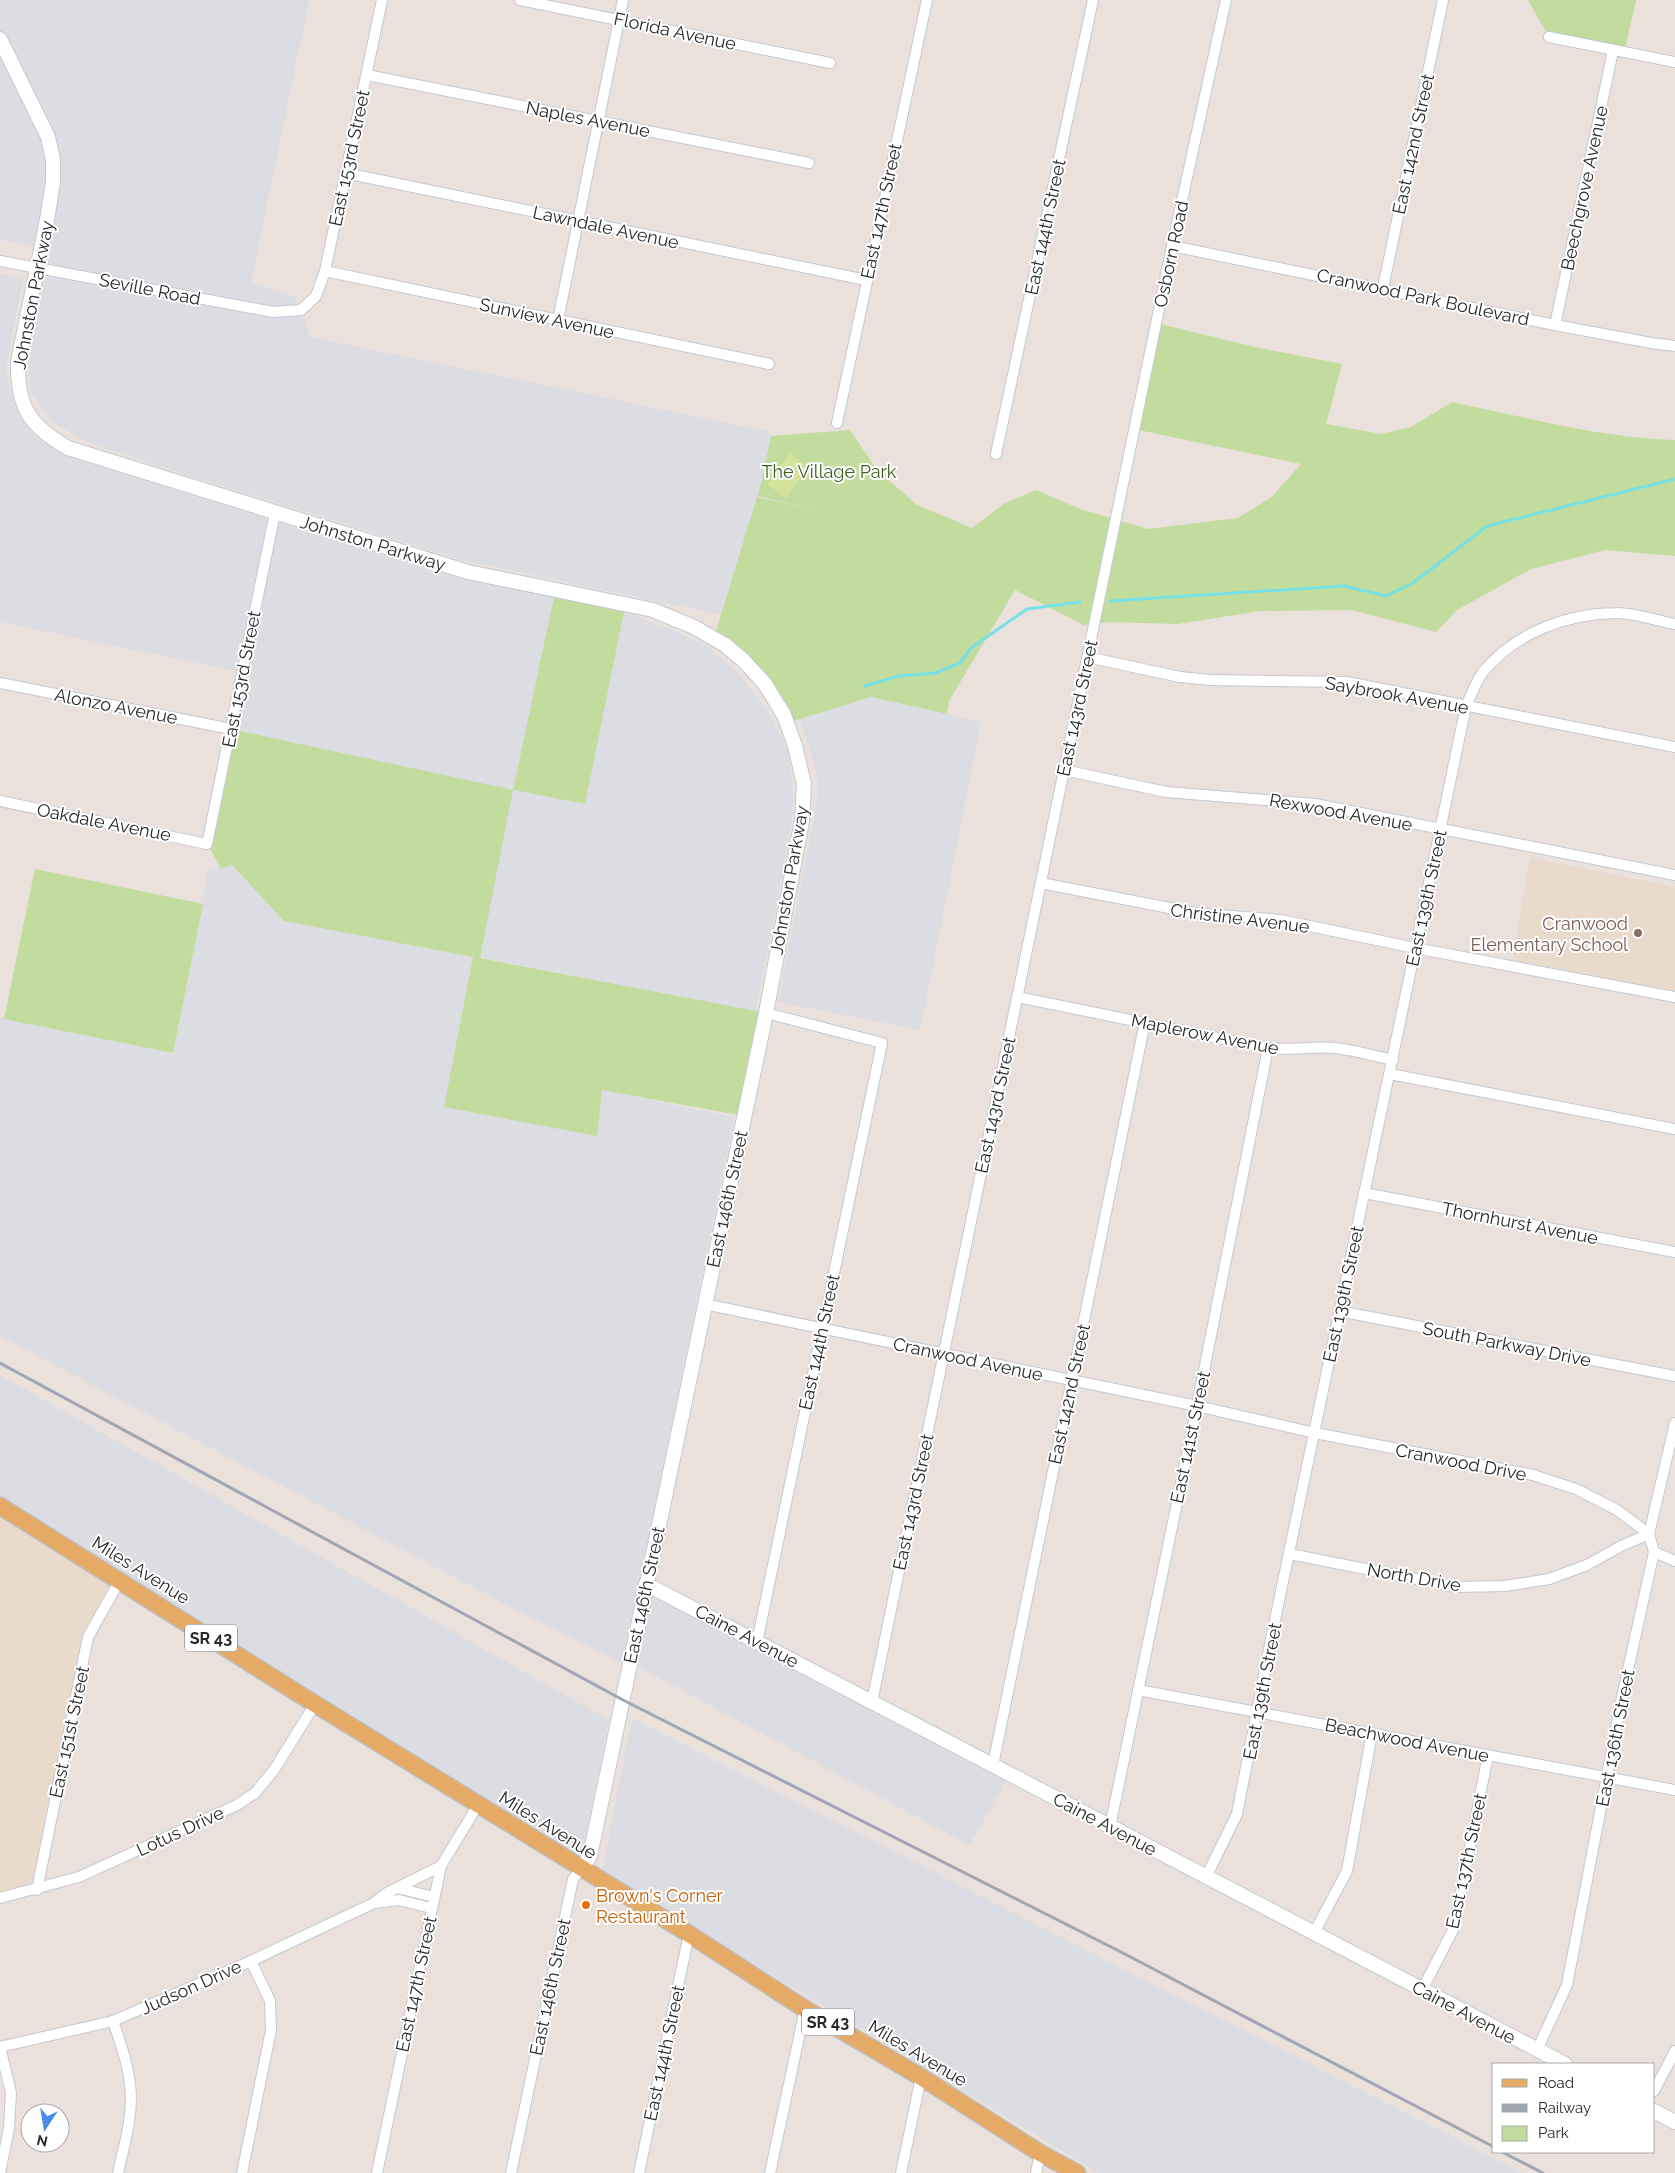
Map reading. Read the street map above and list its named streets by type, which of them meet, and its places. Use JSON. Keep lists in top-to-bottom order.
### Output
{
  "streets": {
    "main road": ["Miles Avenue", "SR 43"],
    "street": [
      "Florida Avenue",
      "Naples Avenue",
      "East 142nd Street",
      "East 153rd Street",
      "Beechgrove Avenue",
      "East 147th Street",
      "Lawndale Avenue",
      "East 144th Street",
      "Osborn Road",
      "Seville Road",
      "Johnston Parkway",
      "Cranwood Park Boulevard",
      "Sunview Avenue",
      "Saybrook Avenue",
      "Alonzo Avenue",
      "East 143rd Street",
      "Rexwood Avenue",
      "Oakdale Avenue",
      "East 139th Street",
      "Christine Avenue",
      "Maplerow Avenue",
      "East 146th Street",
      "Thornhurst Avenue",
      "South Parkway Drive",
      "Cranwood Avenue",
      "East 141st Street",
      "Cranwood Drive",
      "North Drive",
      "Caine Avenue",
      "East 151st Street",
      "East 136th Street",
      "Beachwood Avenue",
      "Lotus Drive",
      "East 137th Street",
      "Judson Drive"
    ]
  },
  "crossings": [
    ["Naples Avenue", "East 153rd Street"],
    ["East 142nd Street", "Cranwood Park Boulevard"],
    ["East 142nd Street", "Maplerow Avenue"],
    ["East 142nd Street", "Cranwood Avenue"],
    ["East 142nd Street", "Caine Avenue"],
    ["East 153rd Street", "Lawndale Avenue"],
    ["East 153rd Street", "Seville Road"],
    ["East 153rd Street", "Johnston Parkway"],
    ["East 153rd Street", "Sunview Avenue"],
    ["East 153rd Street", "Alonzo Avenue"],
    ["East 153rd Street", "Oakdale Avenue"],
    ["Beechgrove Avenue", "Cranwood Park Boulevard"],
    ["East 147th Street", "Lawndale Avenue"],
    ["East 147th Street", "Miles Avenue"],
    ["East 147th Street", "Judson Drive"],
    ["East 144th Street", "Johnston Parkway"],
    ["East 144th Street", "East 146th Street"],
    ["East 144th Street", "Cranwood Avenue"],
    ["East 144th Street", "Miles Avenue"],
    ["East 144th Street", "Caine Avenue"],
    ["Osborn Road", "Cranwood Park Boulevard"],
    ["Osborn Road", "East 143rd Street"],
    ["Seville Road", "Johnston Parkway"],
    ["Johnston Parkway", "East 146th Street"],
    ["Saybrook Avenue", "East 143rd Street"],
    ["Saybrook Avenue", "East 139th Street"],
    ["East 143rd Street", "Rexwood Avenue"],
    ["East 143rd Street", "Christine Avenue"],
    ["East 143rd Street", "Maplerow Avenue"],
    ["East 143rd Street", "Cranwood Avenue"],
    ["East 143rd Street", "Caine Avenue"],
    ["Rexwood Avenue", "East 139th Street"],
    ["East 139th Street", "Christine Avenue"],
    ["East 139th Street", "Maplerow Avenue"],
    ["East 139th Street", "Thornhurst Avenue"],
    ["East 139th Street", "South Parkway Drive"],
    ["East 139th Street", "Cranwood Drive"],
    ["East 139th Street", "North Drive"],
    ["East 139th Street", "Caine Avenue"],
    ["East 139th Street", "Beachwood Avenue"],
    ["Maplerow Avenue", "East 141st Street"],
    ["East 146th Street", "Cranwood Avenue"],
    ["East 146th Street", "Miles Avenue"],
    ["East 146th Street", "Caine Avenue"],
    ["Cranwood Avenue", "East 141st Street"],
    ["Cranwood Avenue", "Cranwood Drive"],
    ["East 141st Street", "Caine Avenue"],
    ["East 141st Street", "Beachwood Avenue"],
    ["Cranwood Drive", "North Drive"],
    ["Cranwood Drive", "East 136th Street"],
    ["Miles Avenue", "East 151st Street"],
    ["Miles Avenue", "Lotus Drive"],
    ["North Drive", "East 136th Street"],
    ["Caine Avenue", "East 136th Street"],
    ["Caine Avenue", "East 137th Street"],
    ["East 151st Street", "Lotus Drive"],
    ["East 136th Street", "Beachwood Avenue"],
    ["Beachwood Avenue", "East 137th Street"]
  ],
  "parks": ["The Village Park"],
  "places": ["Cranwood Elementary School", "Brown's Corner Restaurant"],
  "legend": ["Road", "Railway", "Park"],
  "north": "bottom"
}
